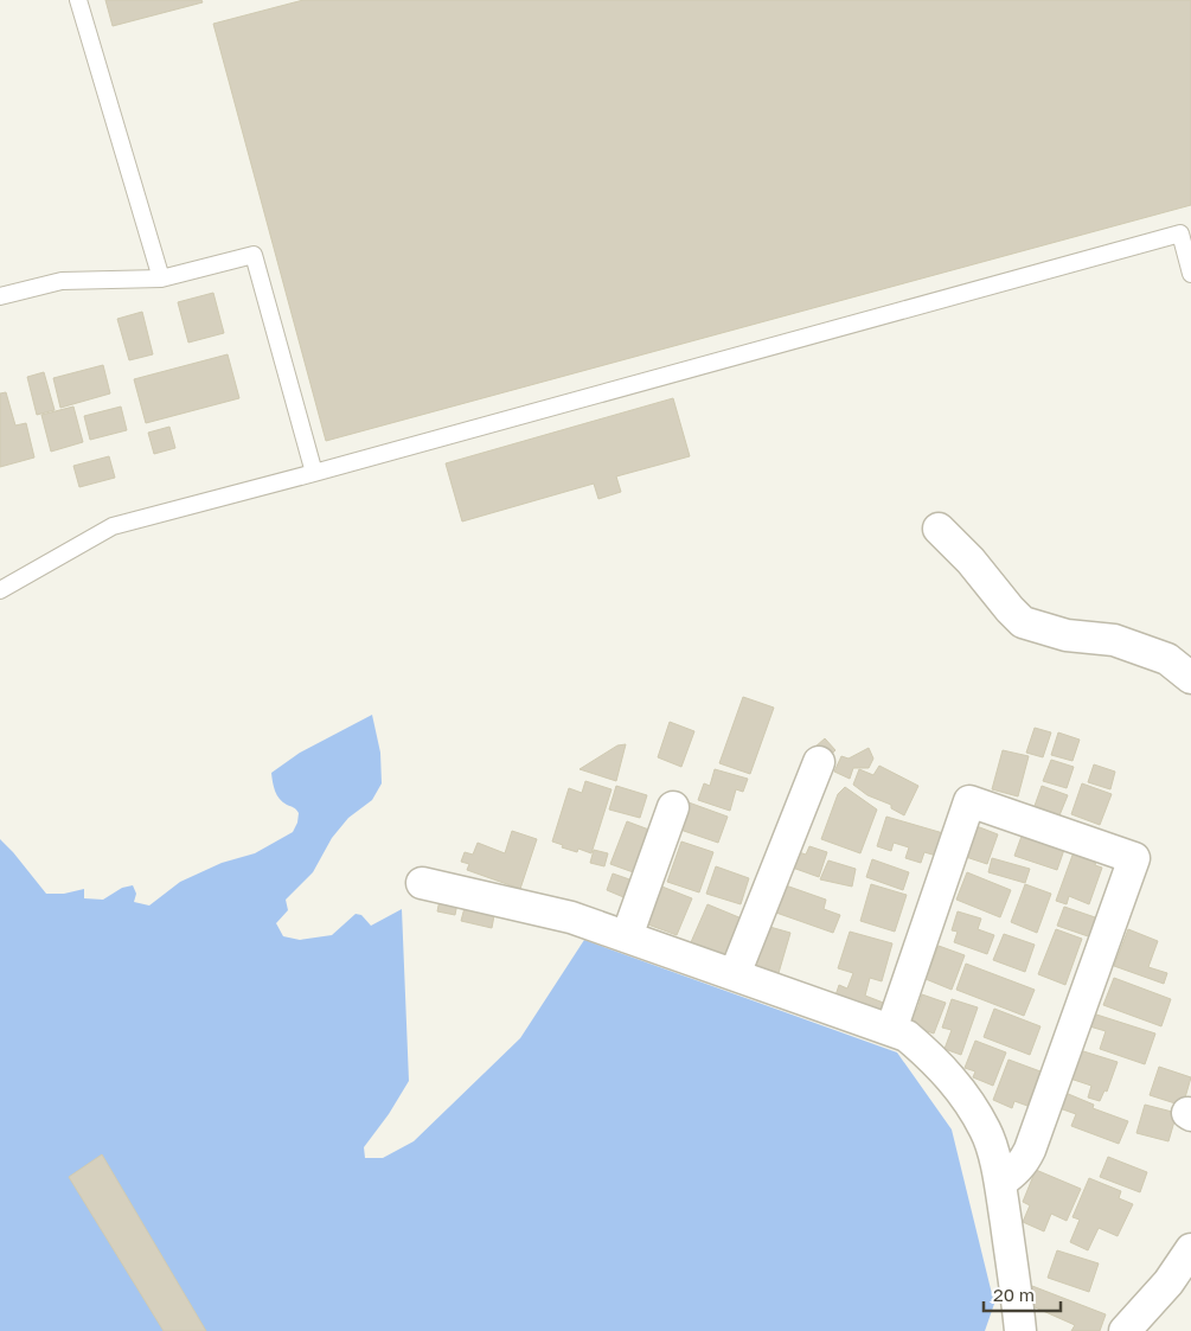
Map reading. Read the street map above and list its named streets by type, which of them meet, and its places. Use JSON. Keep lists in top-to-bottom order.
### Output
{
  "scale_bar": "20 m"
}
